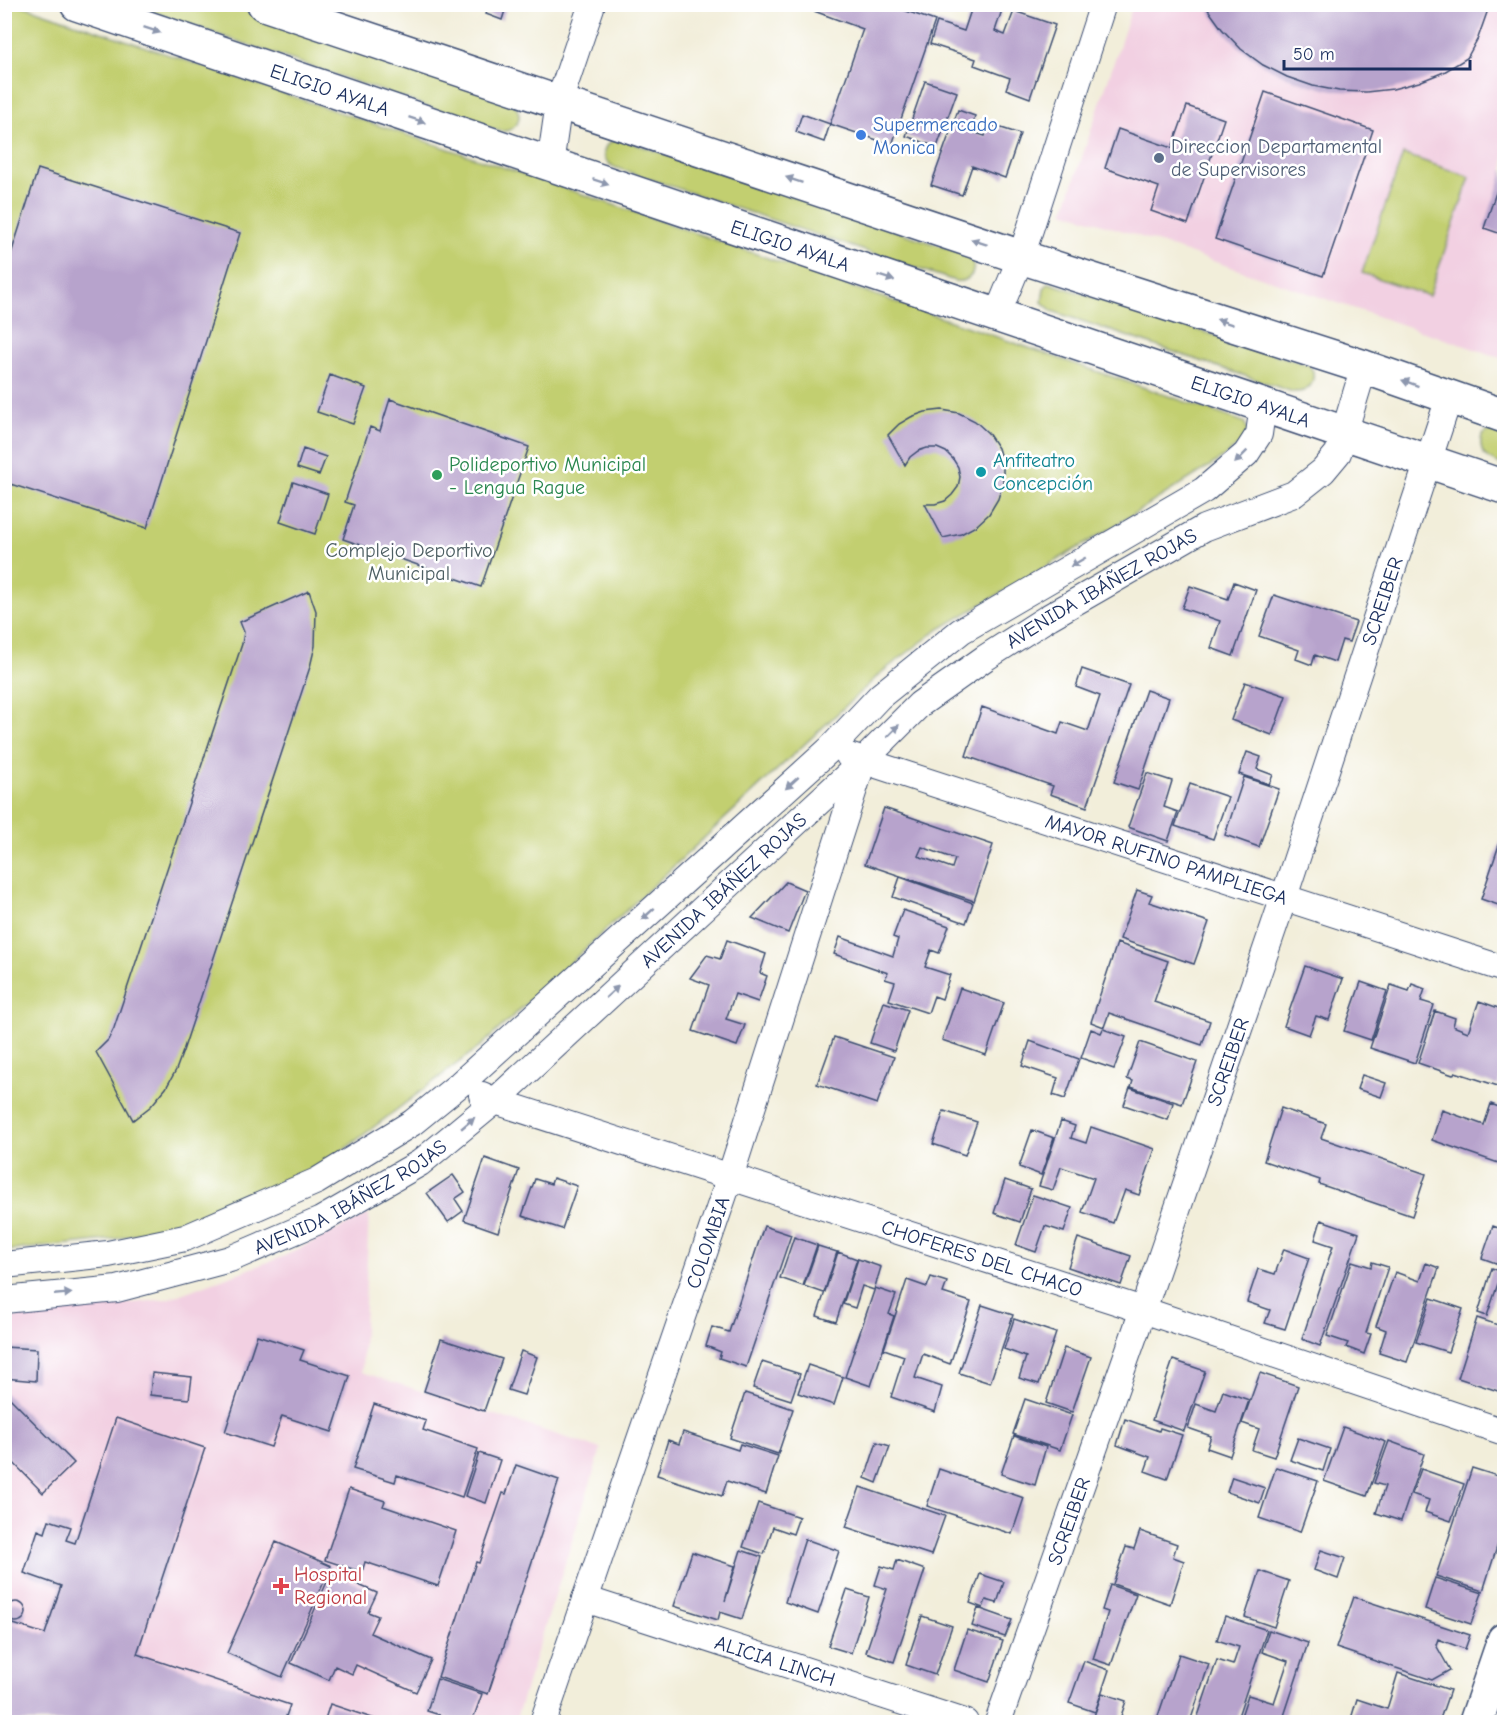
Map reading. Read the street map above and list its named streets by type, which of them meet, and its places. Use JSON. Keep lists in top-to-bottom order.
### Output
{
  "streets": {
    "street": [
      "ELIGIO AYALA",
      "AVENIDA IBÁÑEZ ROJAS",
      "SCREIBER",
      "MAYOR RUFINO PAMPLIEGA",
      "COLOMBIA",
      "CHOFERES DEL CHACO",
      "ALICIA LINCH"
    ]
  },
  "crossings": [
    ["ELIGIO AYALA", "AVENIDA IBÁÑEZ ROJAS"],
    ["ELIGIO AYALA", "SCREIBER"],
    ["AVENIDA IBÁÑEZ ROJAS", "MAYOR RUFINO PAMPLIEGA"],
    ["AVENIDA IBÁÑEZ ROJAS", "COLOMBIA"],
    ["AVENIDA IBÁÑEZ ROJAS", "CHOFERES DEL CHACO"],
    ["SCREIBER", "MAYOR RUFINO PAMPLIEGA"],
    ["SCREIBER", "CHOFERES DEL CHACO"],
    ["MAYOR RUFINO PAMPLIEGA", "COLOMBIA"],
    ["COLOMBIA", "CHOFERES DEL CHACO"],
    ["COLOMBIA", "ALICIA LINCH"]
  ],
  "parks": ["Complejo Deportivo Municipal"],
  "places": {
    "other": [
      "Supermercado Monica",
      "Direccion Departamental de Supervisores",
      "Anfiteatro Concepción",
      "Polideportivo Municipal - Lengua Rague"
    ],
    "health": ["Hospital Regional"]
  },
  "scale_bar": "50 m"
}
